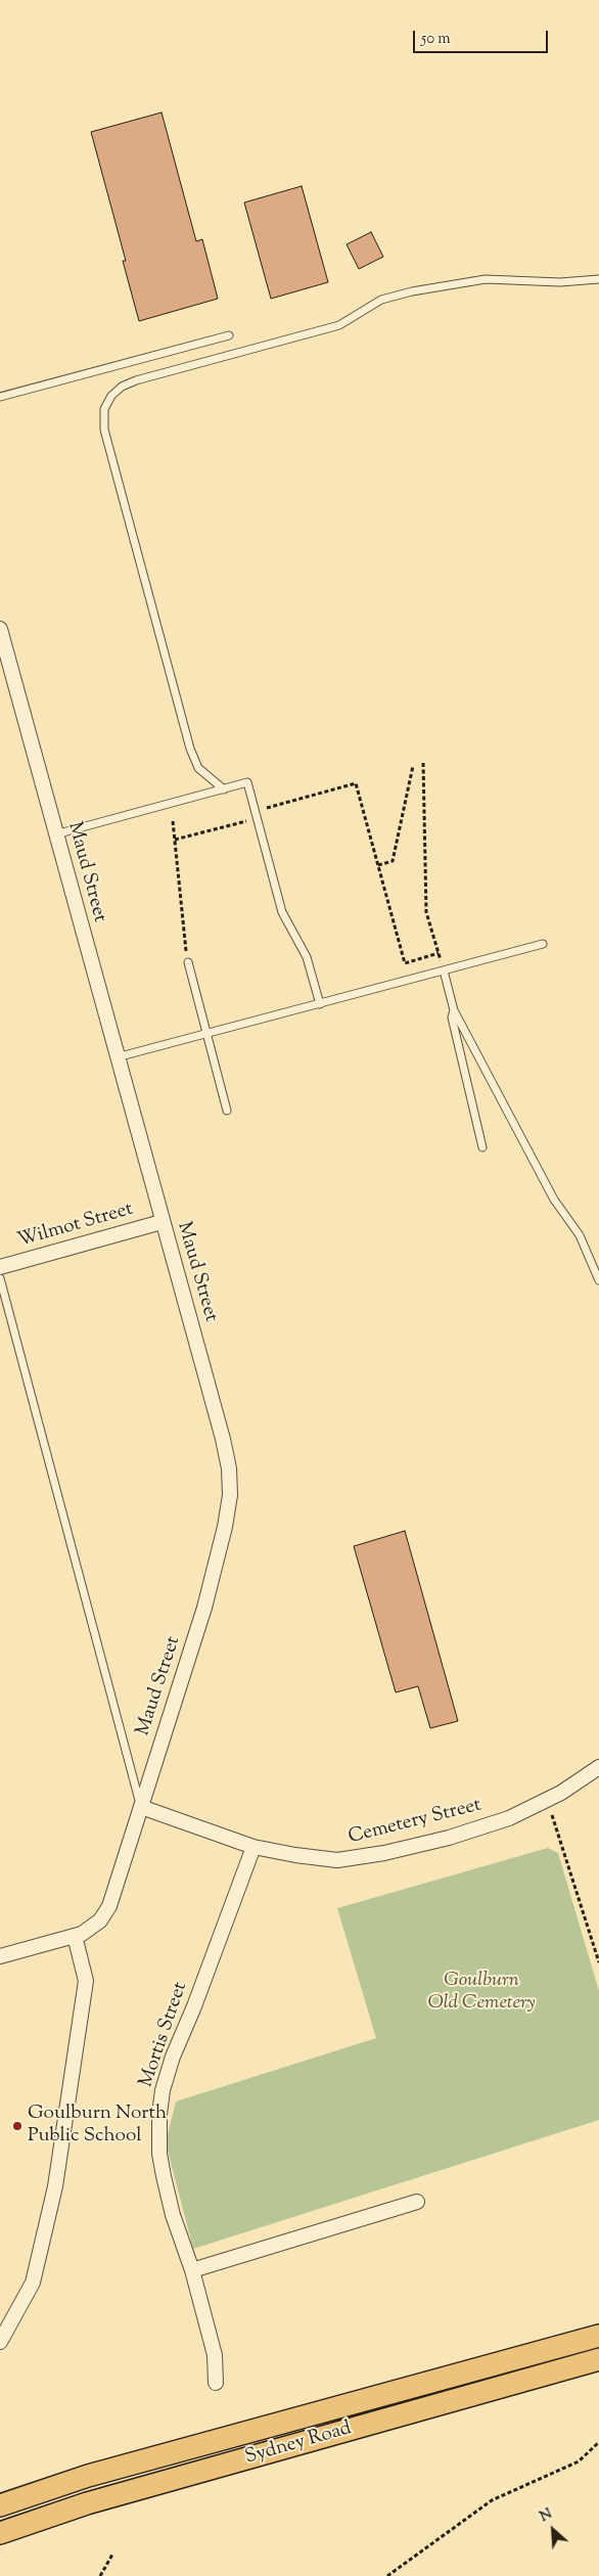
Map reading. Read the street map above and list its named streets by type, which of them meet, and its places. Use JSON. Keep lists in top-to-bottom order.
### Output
{
  "streets": {
    "main road": ["Sydney Road"],
    "street": [
      "Maud Street",
      "Wilmot Street",
      "Cemetery Street",
      "Mortis Street"
    ]
  },
  "crossings": [
    ["Maud Street", "Wilmot Street"],
    ["Maud Street", "Cemetery Street"],
    ["Cemetery Street", "Mortis Street"]
  ],
  "parks": ["Goulburn Old Cemetery"],
  "places": ["Goulburn North Public School"],
  "scale_bar": "50 m",
  "north": "top left"
}
